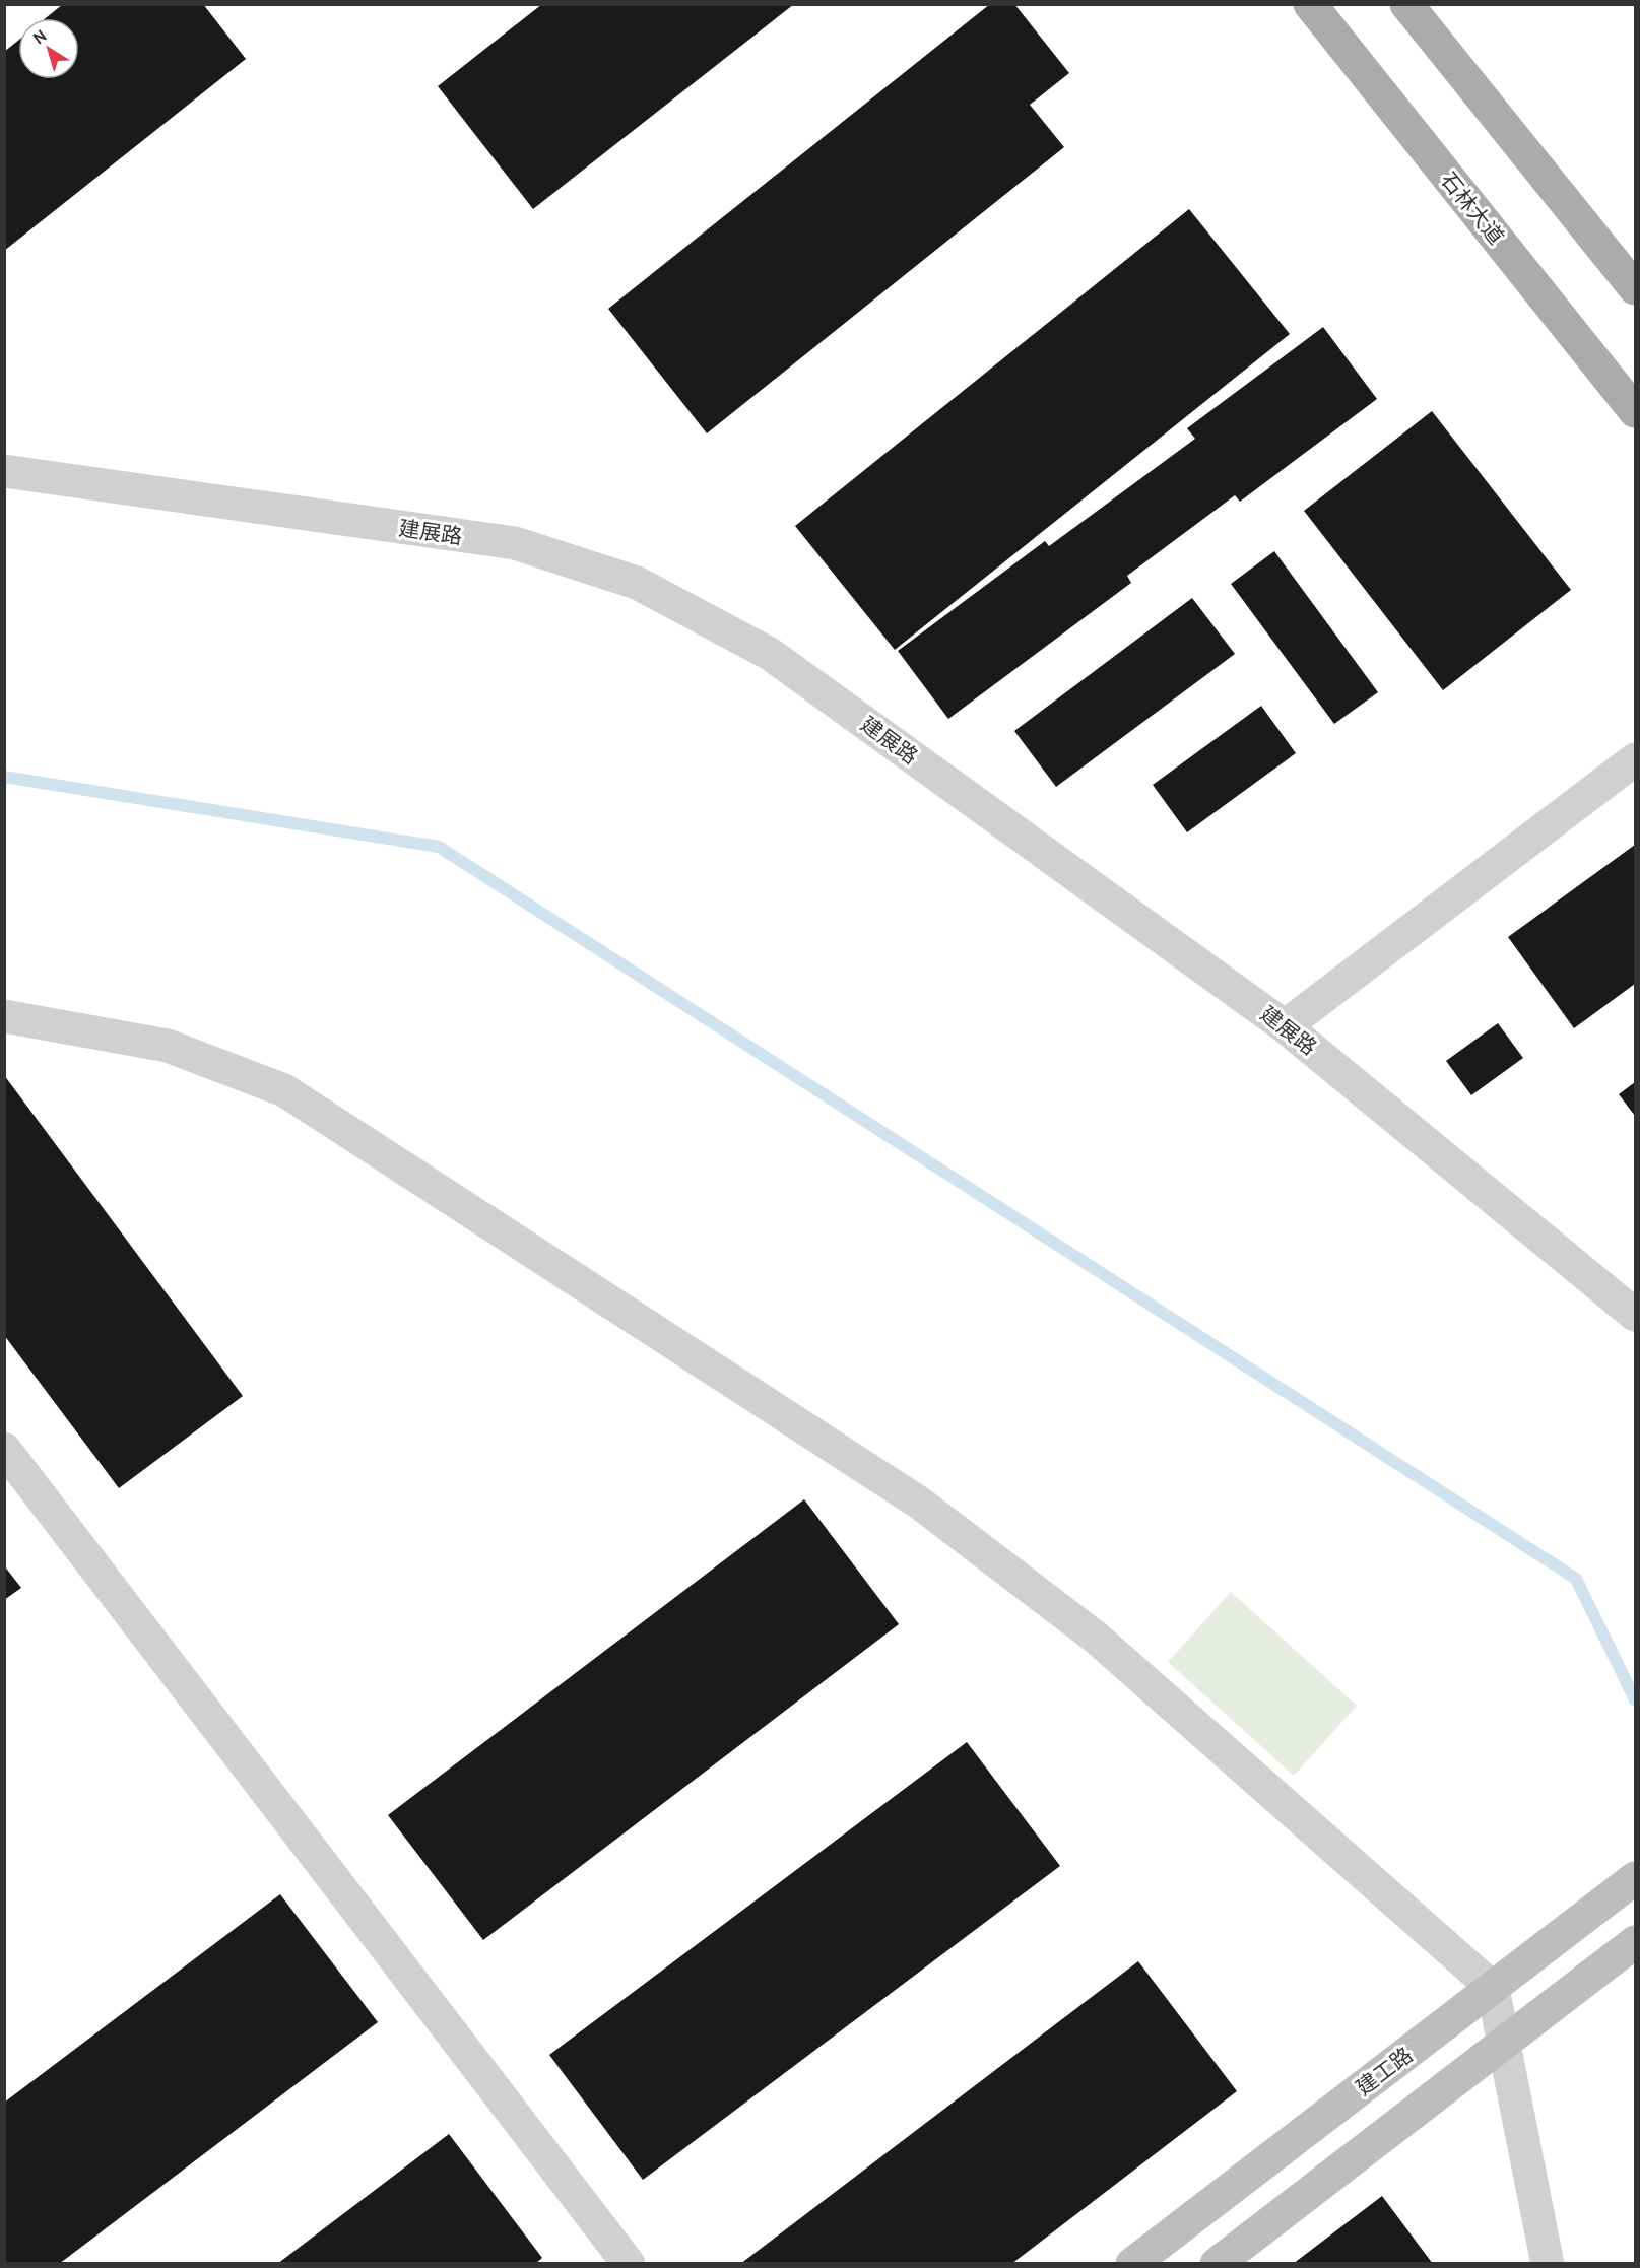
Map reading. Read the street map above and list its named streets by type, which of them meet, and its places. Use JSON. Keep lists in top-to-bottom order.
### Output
{
  "streets": {
    "main road": ["石林大道", "建工路"],
    "street": ["建展路"]
  },
  "north": "top left"
}
